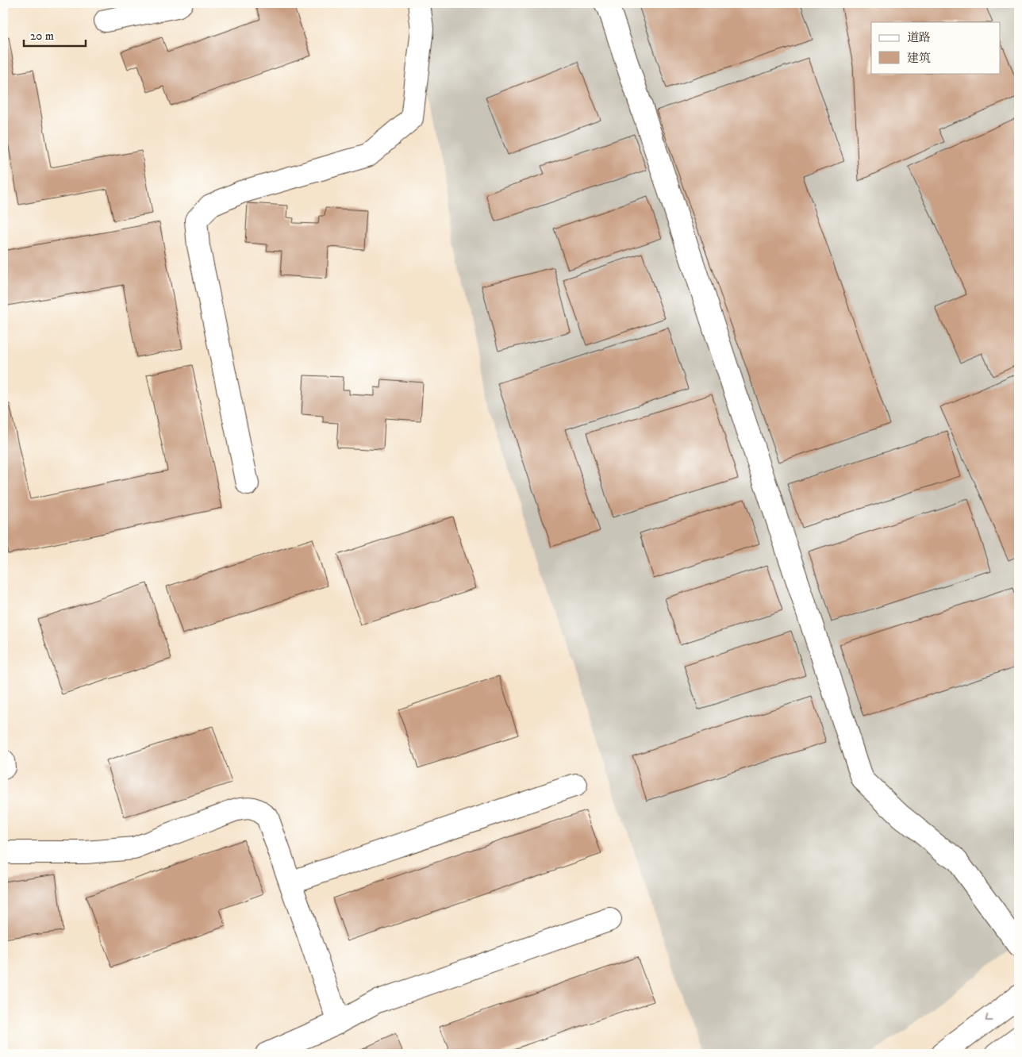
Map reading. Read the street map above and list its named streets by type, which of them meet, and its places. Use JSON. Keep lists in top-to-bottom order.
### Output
{
  "legend": ["道路", "建筑"],
  "scale_bar": "20 m"
}
